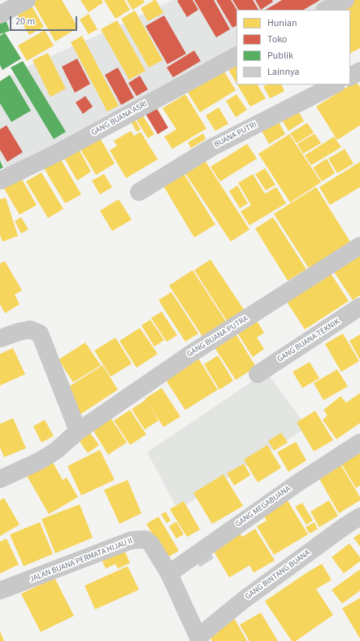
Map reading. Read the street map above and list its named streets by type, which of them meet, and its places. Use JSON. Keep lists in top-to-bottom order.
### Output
{
  "streets": {
    "street": [
      "GANG BUANA ASRI",
      "BUANA PUTRI",
      "GANG BUANA PUTRA",
      "GANG BUANA TEKNIK",
      "GANG MEGABUANA",
      "JALAN BUANA PERMATA HIJAU II",
      "GANG BINTANG BUANA"
    ]
  },
  "crossings": [
    ["GANG MEGABUANA", "JALAN BUANA PERMATA HIJAU II"],
    ["JALAN BUANA PERMATA HIJAU II", "GANG BINTANG BUANA"]
  ],
  "legend": [
    "Hunian",
    "Toko",
    "Publik",
    "Lainnya"
  ],
  "scale_bar": "20 m"
}
